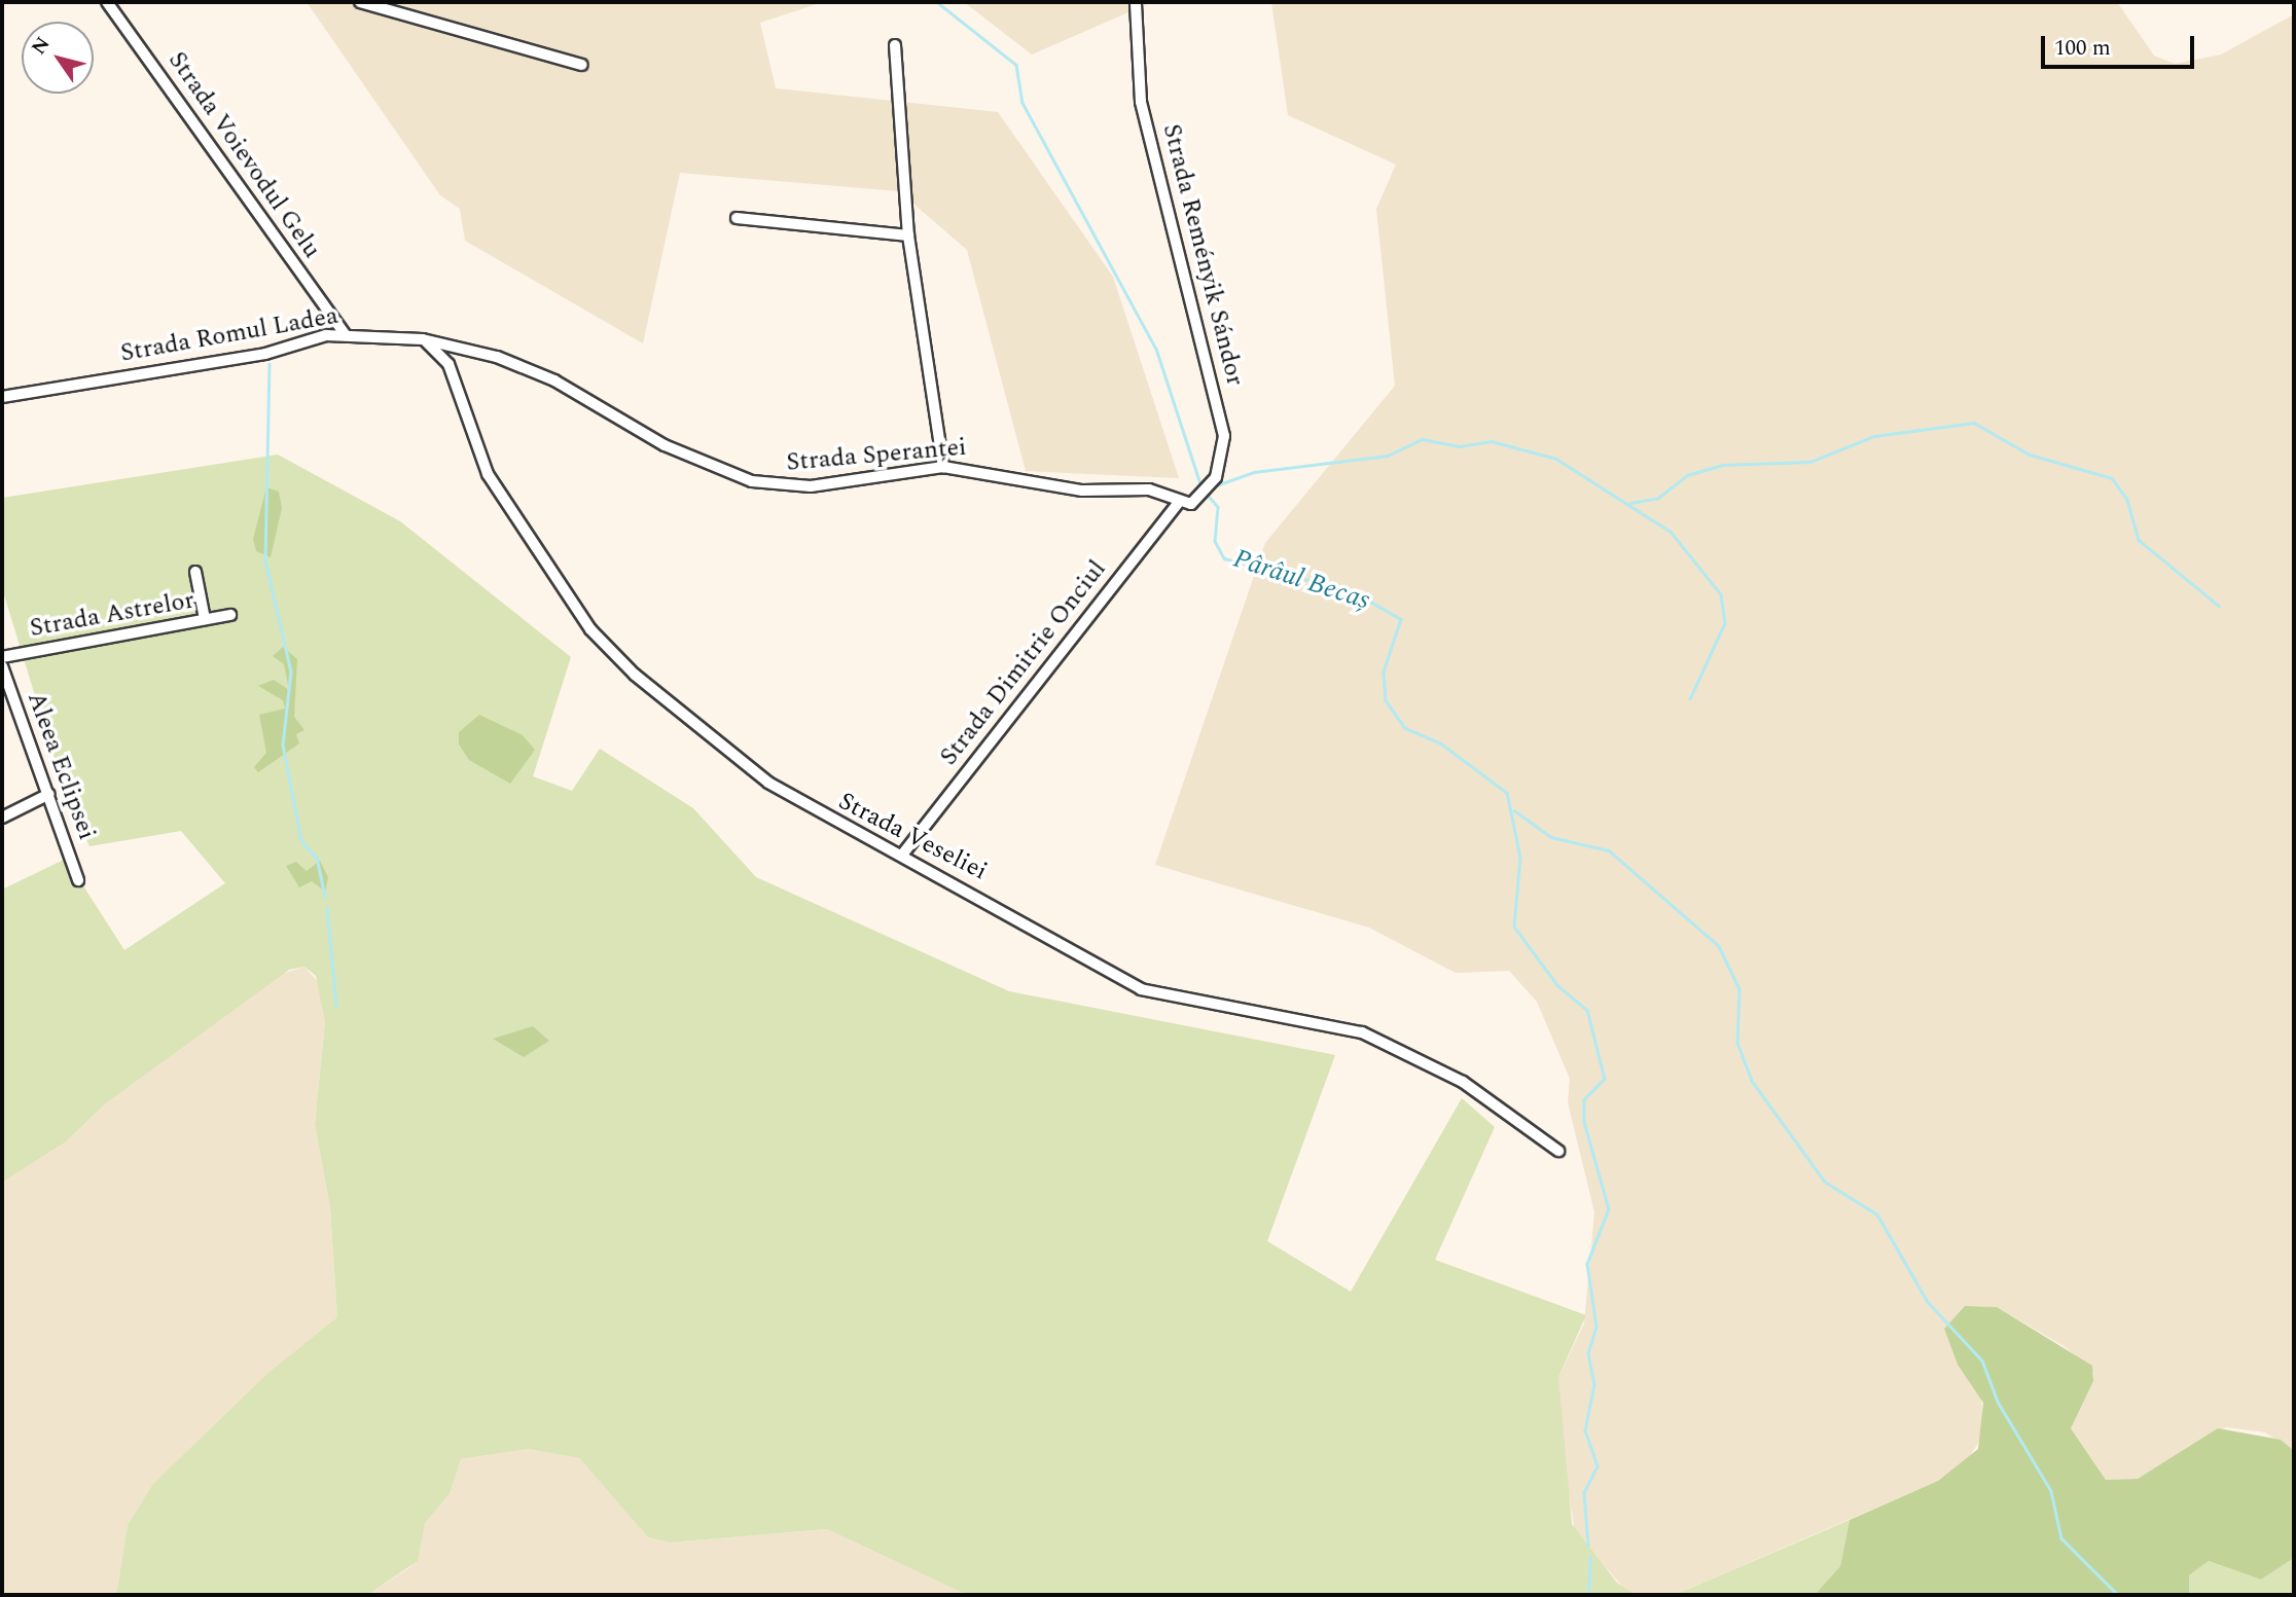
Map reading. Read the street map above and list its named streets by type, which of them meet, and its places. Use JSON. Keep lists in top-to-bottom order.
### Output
{
  "streets": {
    "street": [
      "Strada Voievodul Gelu",
      "Strada Reményik Sándor",
      "Strada Romul Ladea",
      "Strada Speranței",
      "Strada Astrelor",
      "Strada Dimitrie Onciul",
      "Aleea Eclipsei",
      "Strada Veseliei"
    ]
  },
  "crossings": [
    ["Strada Voievodul Gelu", "Strada Romul Ladea"],
    ["Strada Reményik Sándor", "Strada Speranței"],
    ["Strada Reményik Sándor", "Strada Dimitrie Onciul"],
    ["Strada Romul Ladea", "Strada Speranței"],
    ["Strada Romul Ladea", "Strada Veseliei"],
    ["Strada Speranței", "Strada Dimitrie Onciul"],
    ["Strada Speranței", "Strada Veseliei"],
    ["Strada Dimitrie Onciul", "Strada Veseliei"]
  ],
  "water": ["Pârâul Becaș"],
  "scale_bar": "100 m",
  "north": "top left"
}
